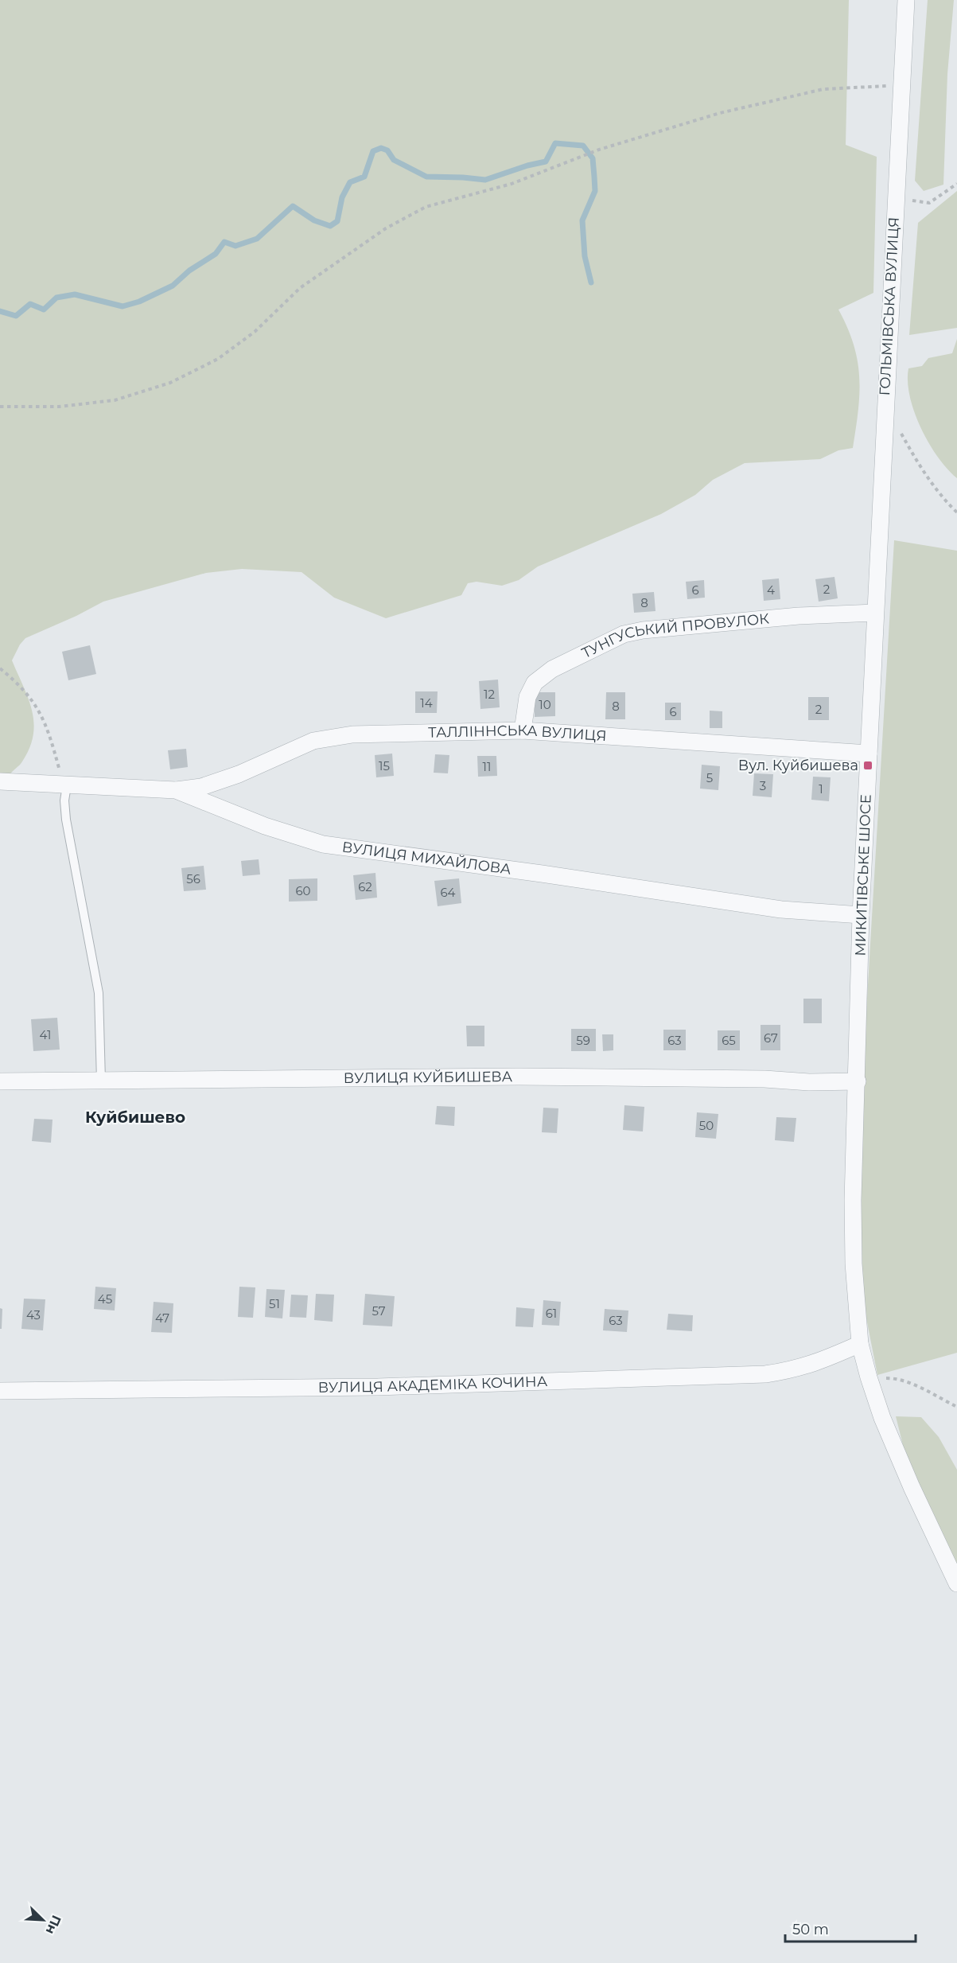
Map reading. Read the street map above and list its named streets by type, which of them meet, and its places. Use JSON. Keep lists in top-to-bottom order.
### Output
{
  "streets": {
    "street": [
      "ГОЛЬМІВСЬКА ВУЛИЦЯ",
      "ТУНГУСЬКИЙ ПРОВУЛОК",
      "ТАЛЛІННСЬКА ВУЛИЦЯ",
      "ВУЛИЦЯ МИХАЙЛОВА",
      "МИКИТІВСЬКЕ ШОСЕ",
      "ВУЛИЦЯ КУЙБИШЕВА",
      "ВУЛИЦЯ АКАДЕМІКА КОЧИНА"
    ]
  },
  "crossings": [
    ["ГОЛЬМІВСЬКА ВУЛИЦЯ", "ТУНГУСЬКИЙ ПРОВУЛОК"],
    ["ГОЛЬМІВСЬКА ВУЛИЦЯ", "МИКИТІВСЬКЕ ШОСЕ"],
    ["ТУНГУСЬКИЙ ПРОВУЛОК", "ТАЛЛІННСЬКА ВУЛИЦЯ"],
    ["ТУНГУСЬКИЙ ПРОВУЛОК", "МИКИТІВСЬКЕ ШОСЕ"],
    ["ТАЛЛІННСЬКА ВУЛИЦЯ", "ВУЛИЦЯ МИХАЙЛОВА"],
    ["ТАЛЛІННСЬКА ВУЛИЦЯ", "МИКИТІВСЬКЕ ШОСЕ"],
    ["ВУЛИЦЯ МИХАЙЛОВА", "МИКИТІВСЬКЕ ШОСЕ"],
    ["МИКИТІВСЬКЕ ШОСЕ", "ВУЛИЦЯ КУЙБИШЕВА"],
    ["МИКИТІВСЬКЕ ШОСЕ", "ВУЛИЦЯ АКАДЕМІКА КОЧИНА"]
  ],
  "districts": ["Куйбишево"],
  "places": {
    "transit": ["Вул. Куйбишева"]
  },
  "house_numbers": [
    "2",
    "6",
    "4",
    "8",
    "12",
    "14",
    "10",
    "8",
    "2",
    "6",
    "15",
    "11",
    "5",
    "3",
    "1",
    "56",
    "62",
    "60",
    "64",
    "41",
    "67",
    "59",
    "63",
    "65",
    "50",
    "45",
    "51",
    "57",
    "61",
    "43",
    "47",
    "63"
  ],
  "scale_bar": "50 m",
  "north": "bottom right"
}
